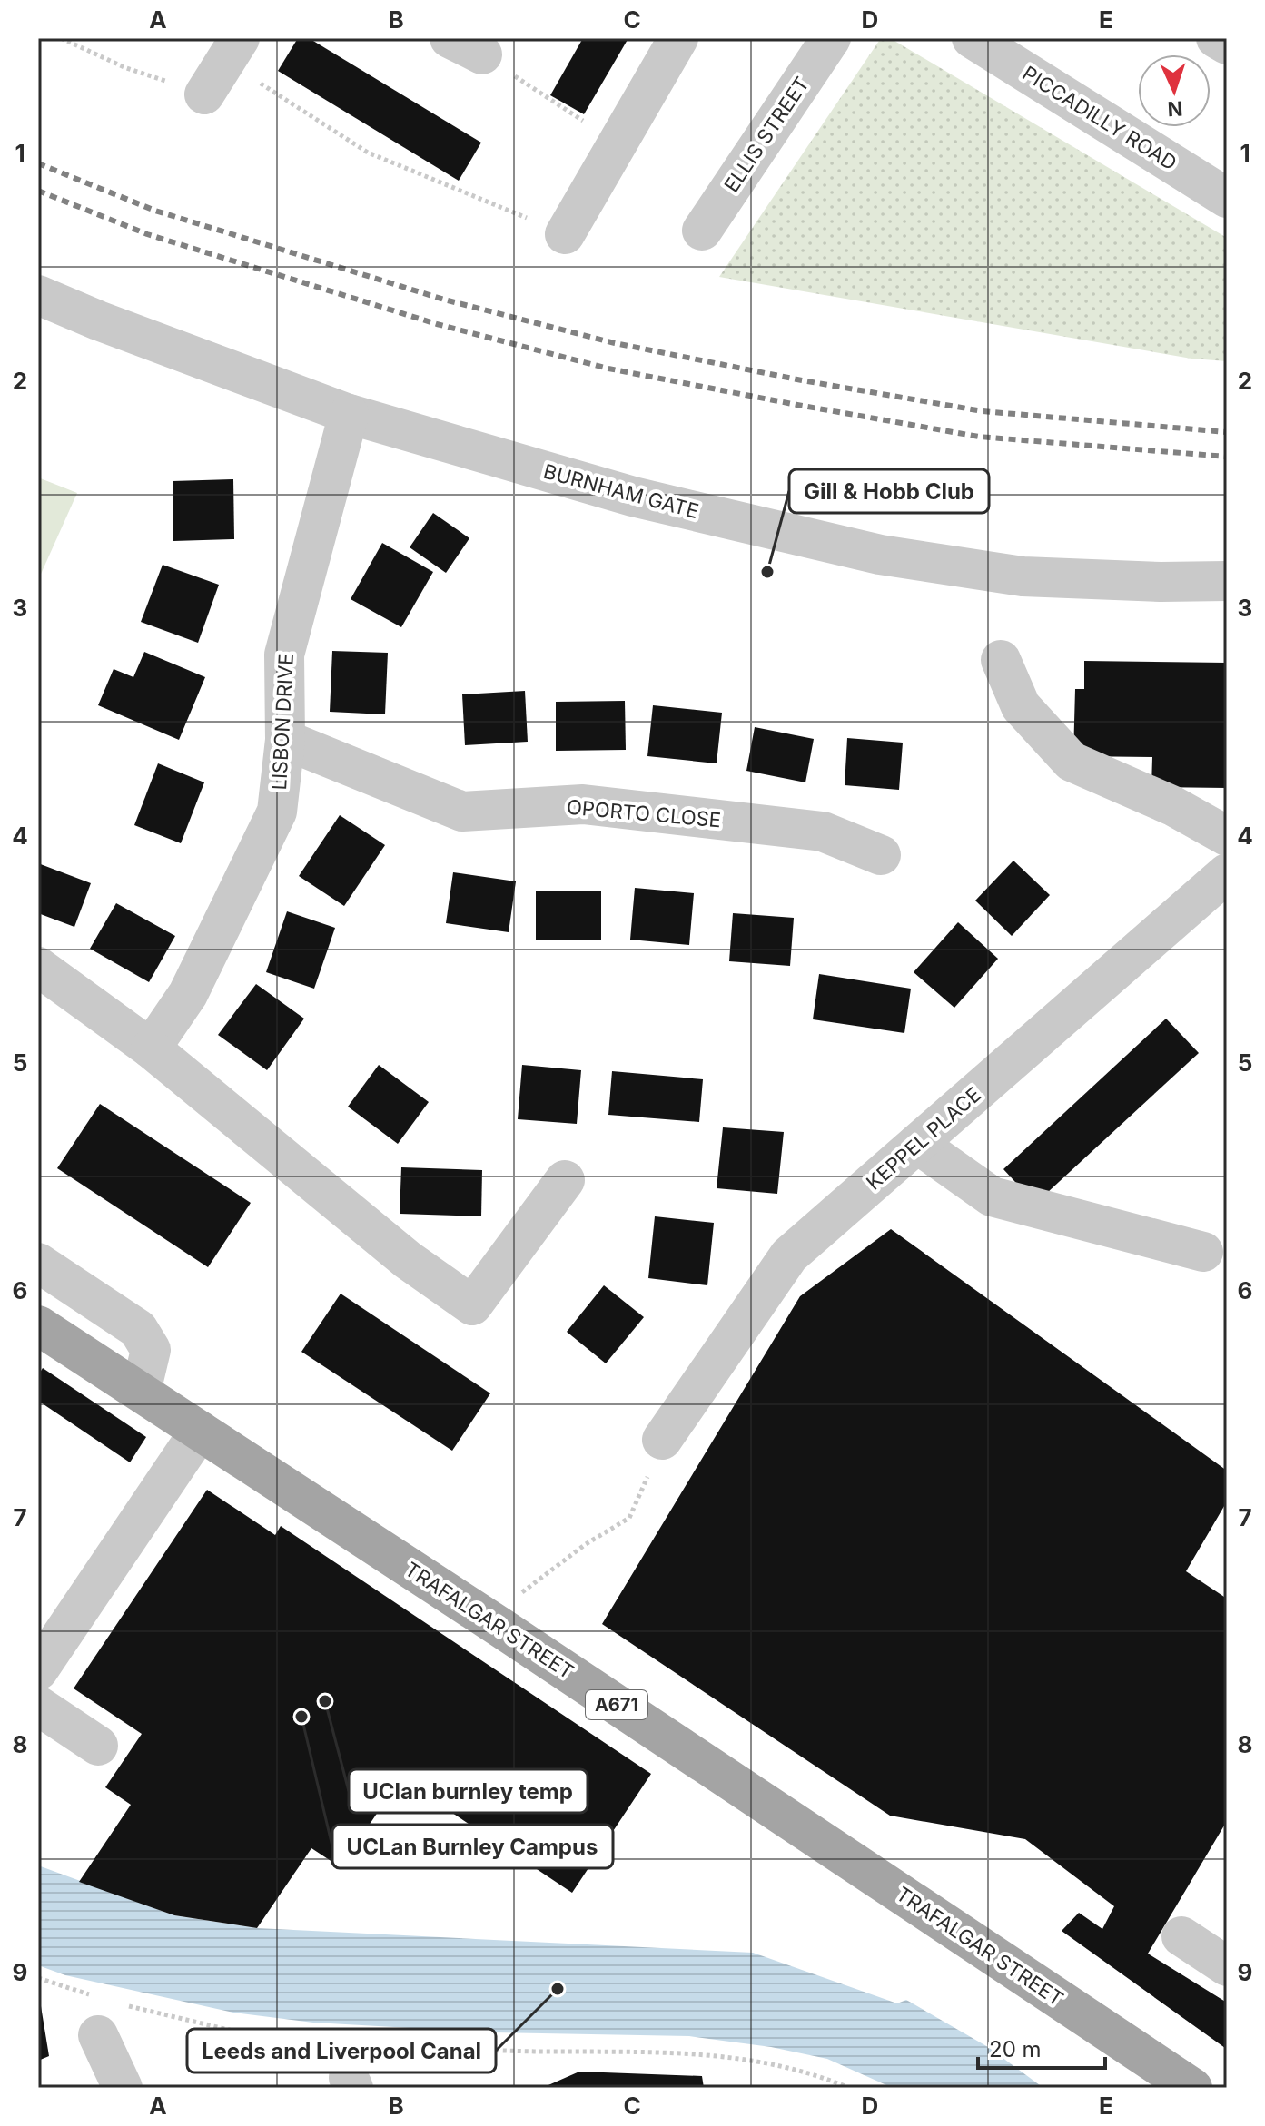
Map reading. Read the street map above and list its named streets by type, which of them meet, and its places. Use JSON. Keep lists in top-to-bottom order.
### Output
{
  "streets": {
    "main road": ["TRAFALGAR STREET", "A671"],
    "street": [
      "PICCADILLY ROAD",
      "ELLIS STREET",
      "BURNHAM GATE",
      "LISBON DRIVE",
      "OPORTO CLOSE",
      "KEPPEL PLACE"
    ]
  },
  "crossings": [
    ["BURNHAM GATE", "LISBON DRIVE"],
    ["LISBON DRIVE", "OPORTO CLOSE"]
  ],
  "places": [
    "Gill & Hobb Club",
    "UClan burnley temp",
    "UCLan Burnley Campus",
    "Leeds and Liverpool Canal"
  ],
  "scale_bar": "20 m",
  "north": "bottom",
  "grid": {
    "columns": [
      "A",
      "B",
      "C",
      "D",
      "E"
    ],
    "rows": [
      "1",
      "2",
      "3",
      "4",
      "5",
      "6",
      "7",
      "8",
      "9"
    ]
  }
}
